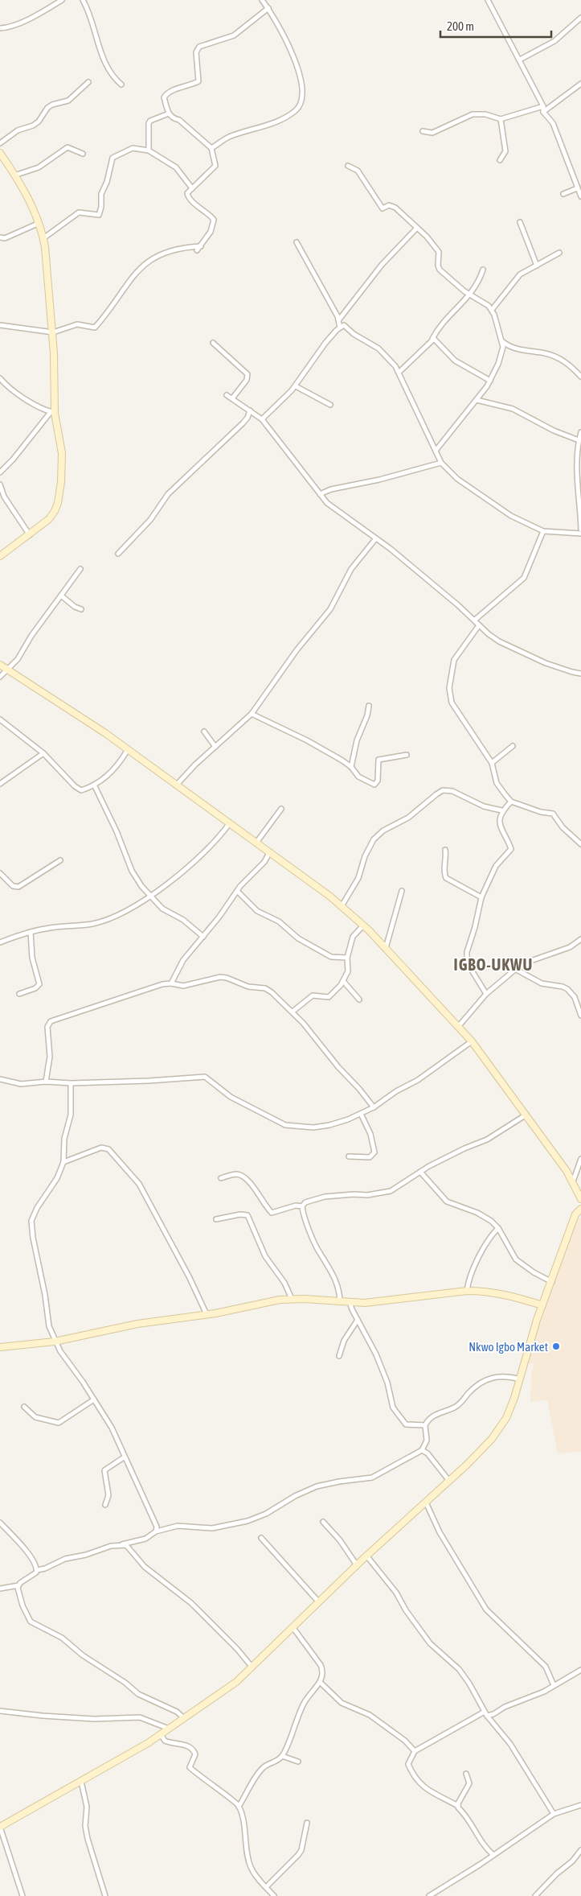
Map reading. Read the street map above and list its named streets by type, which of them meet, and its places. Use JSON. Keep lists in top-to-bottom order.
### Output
{
  "districts": ["IGBO-UKWU"],
  "places": ["Nkwo Igbo Market"],
  "scale_bar": "200 m"
}
